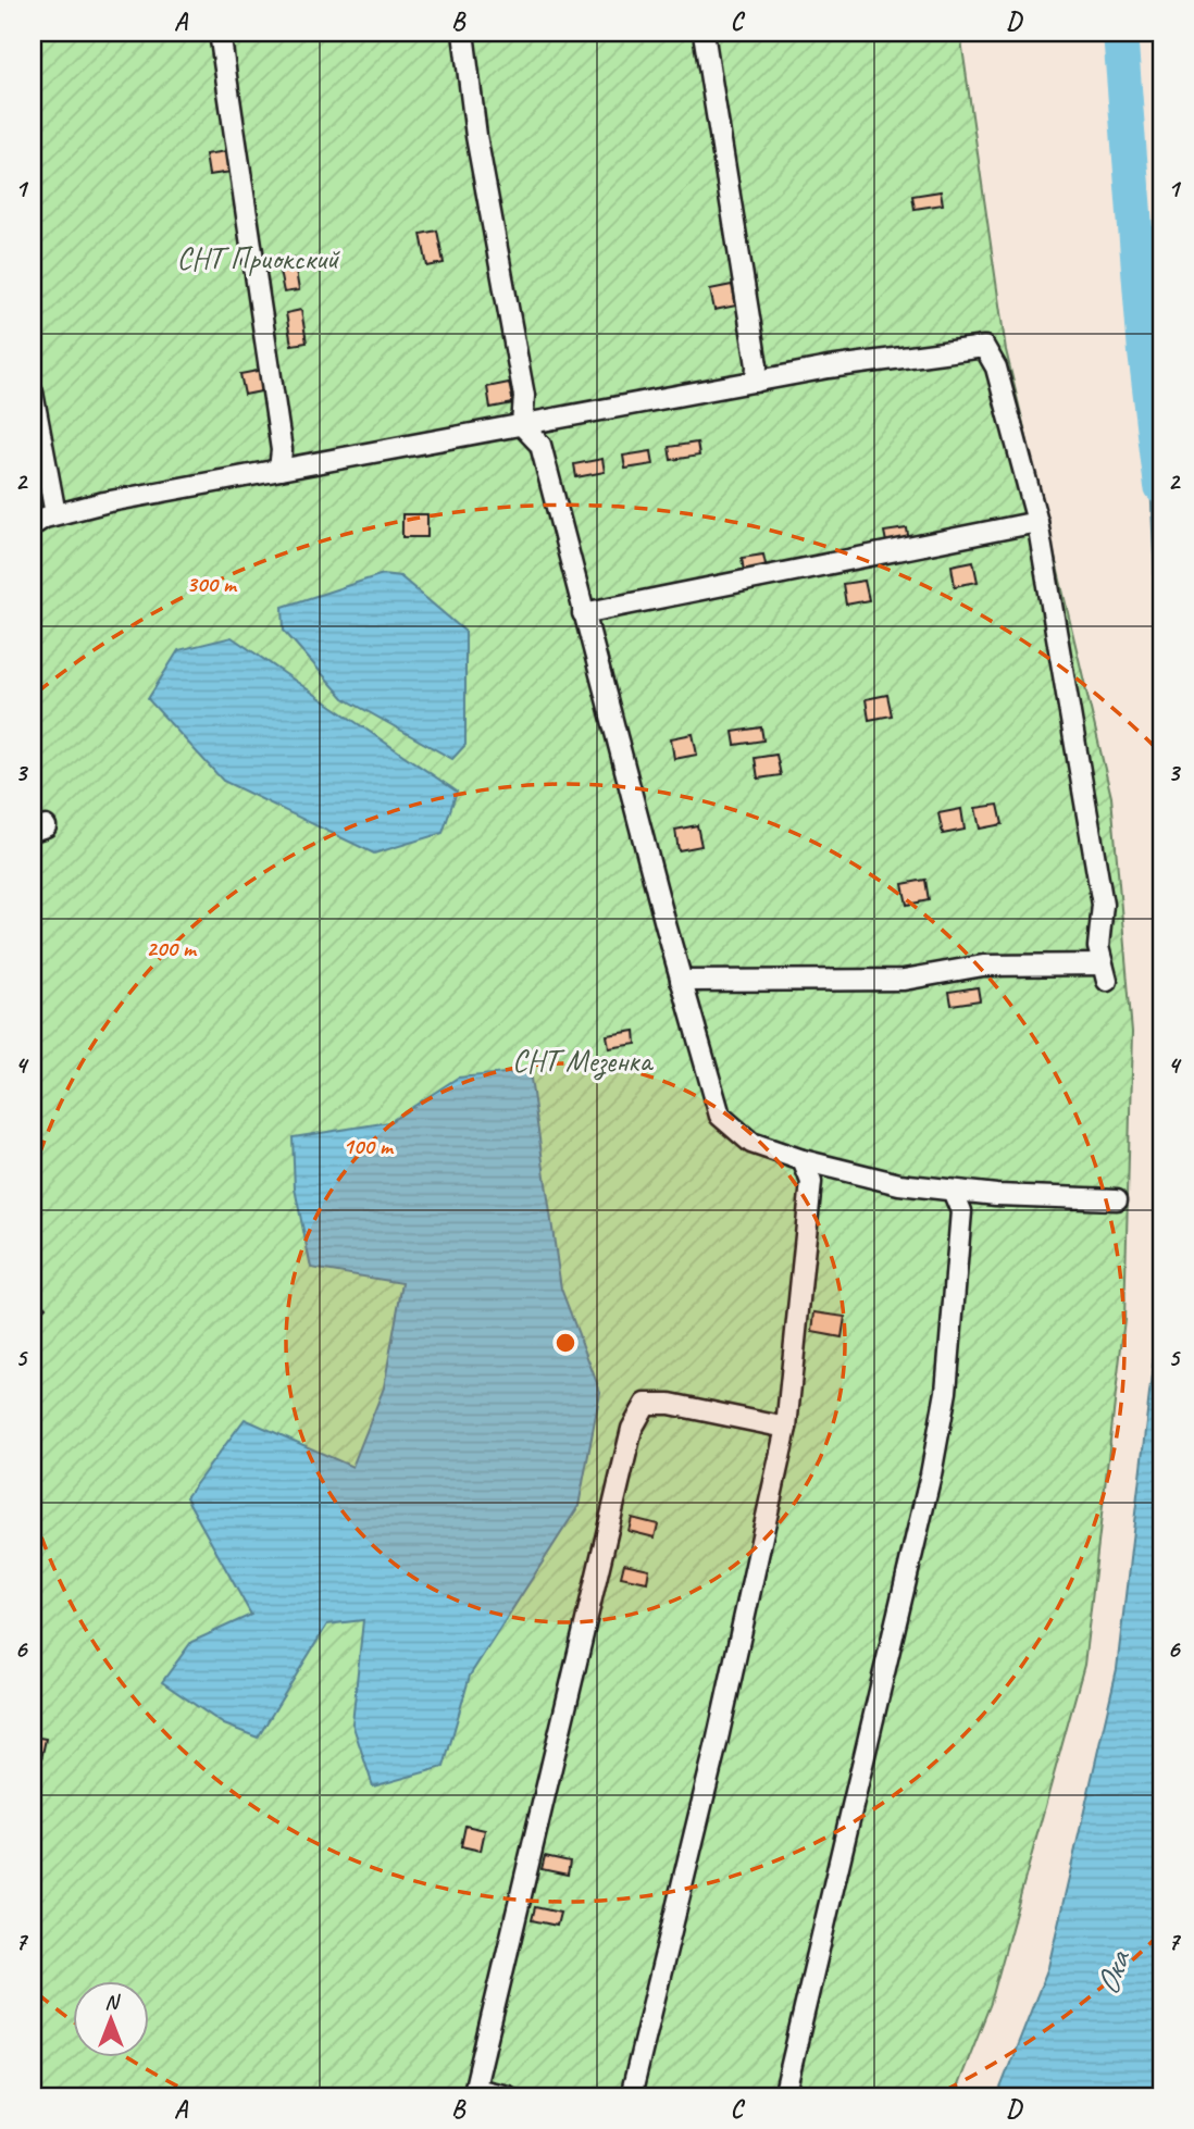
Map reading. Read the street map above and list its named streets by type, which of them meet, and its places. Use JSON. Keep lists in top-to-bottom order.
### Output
{
  "water": ["Ока"],
  "parks": ["СНТ Приокский", "СНТ Мезенка"],
  "north": "top",
  "grid": {
    "columns": [
      "A",
      "B",
      "C",
      "D"
    ],
    "rows": [
      "1",
      "2",
      "3",
      "4",
      "5",
      "6",
      "7"
    ]
  },
  "rings": ["300 m", "200 m", "100 m"]
}
